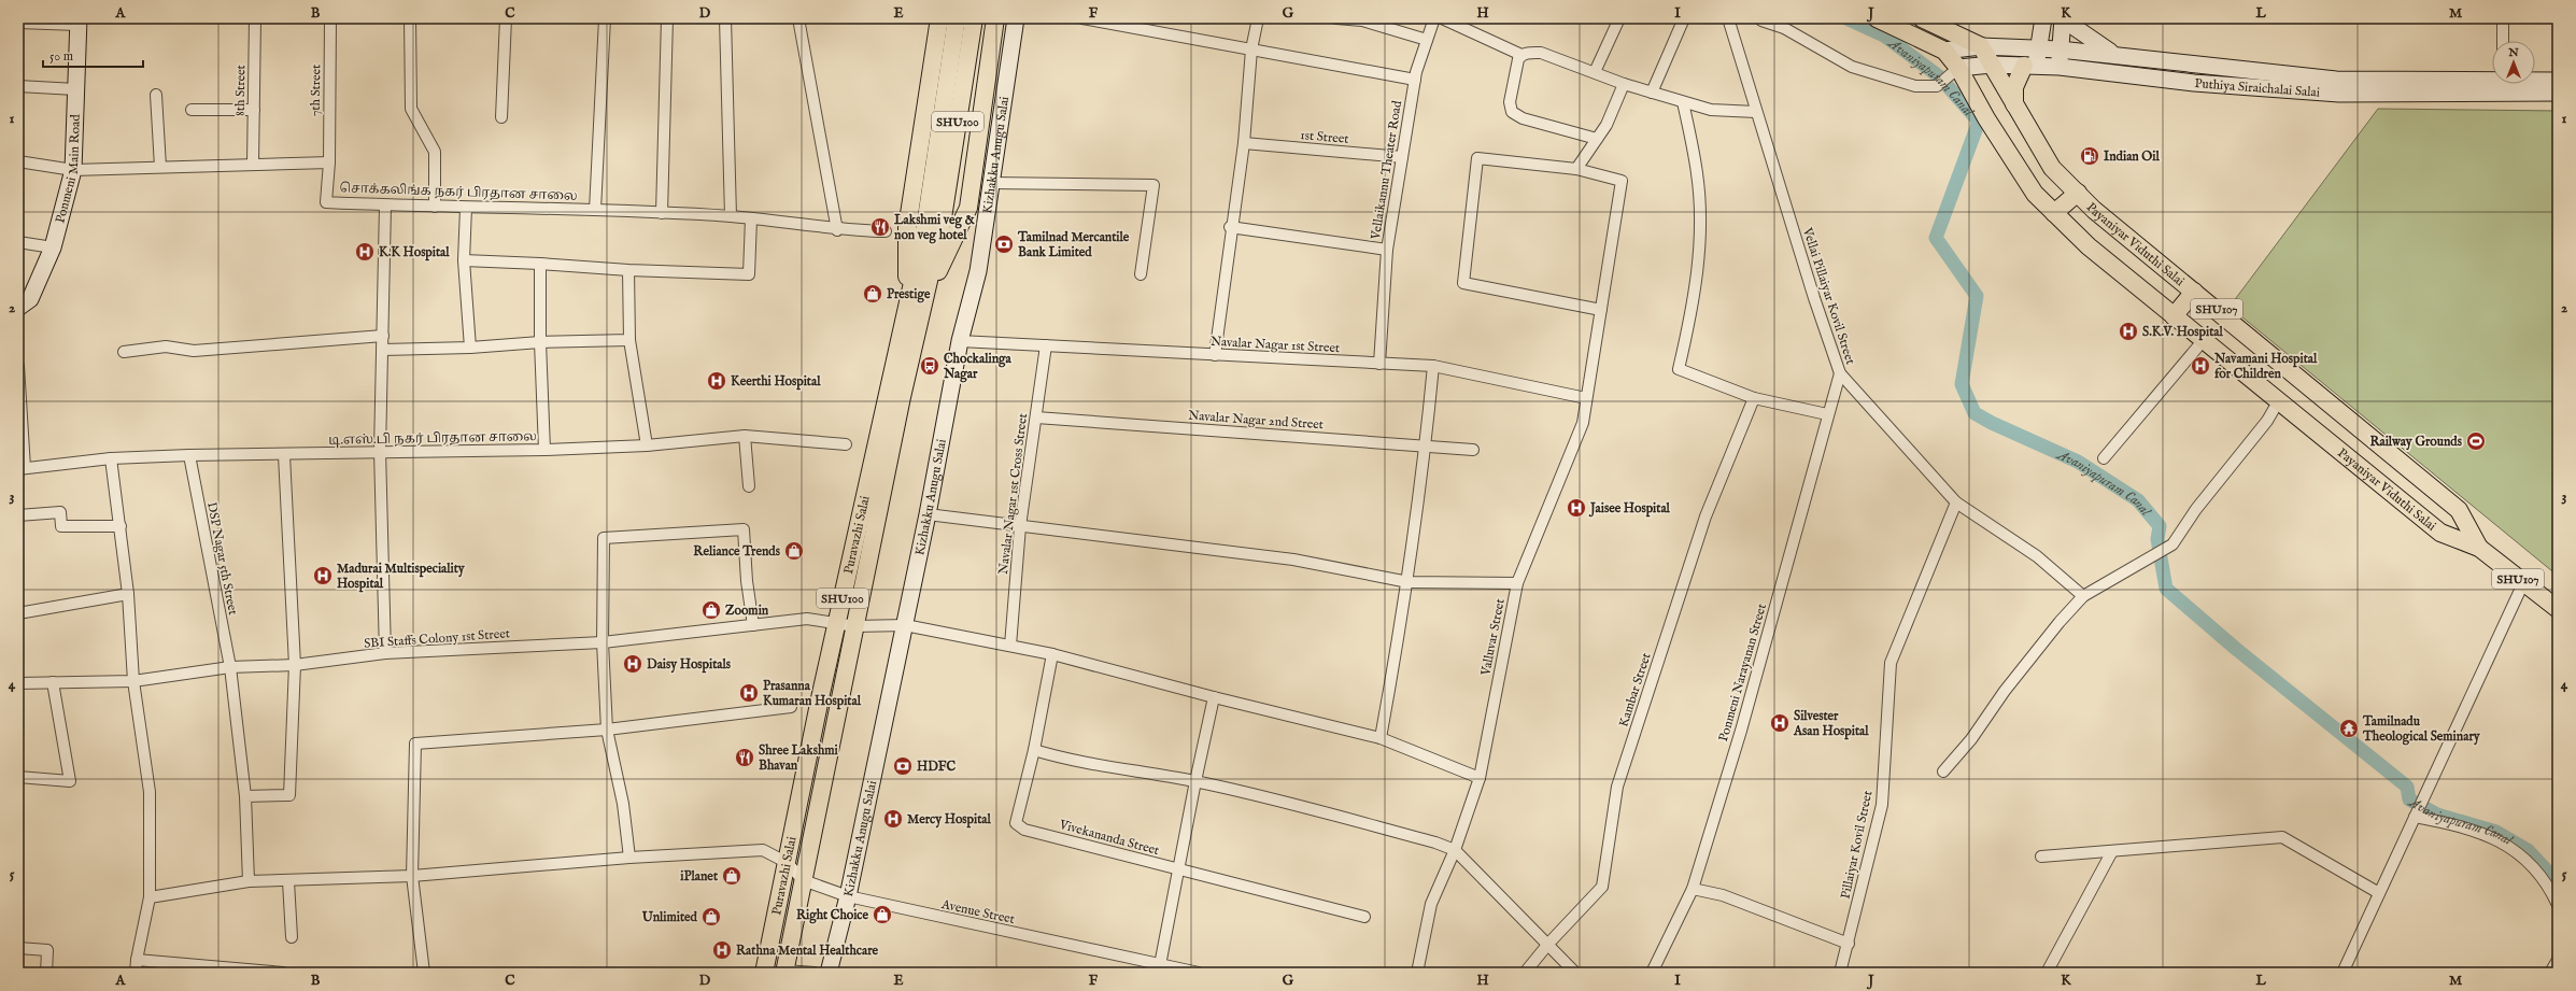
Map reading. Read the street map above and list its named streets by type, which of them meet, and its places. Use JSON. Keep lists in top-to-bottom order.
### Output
{
  "streets": {
    "main road": [
      "SHU100",
      "Payaniyar Viduthi Salai",
      "SHU107",
      "Puravazhi Salai"
    ],
    "street": [
      "Puthiya Siraichalai Salai",
      "8th Street",
      "7th Street",
      "1st Street",
      "Kizhakku Anugu Salai",
      "Ponmeni Main Road",
      "Vellaikannu Theater Road",
      "சொக்கலிங்க நகர் பிரதான சாலை",
      "Vellai Pillaiyar Kovil Street",
      "Navalar Nagar 1st Street",
      "Navalar Nagar 2nd Street",
      "டி.எஸ்.பி நகர் பிரதான சாலை",
      "Navalar Nagar 1st Cross Street",
      "DSP Nagar 5th Street",
      "Valluvar Street",
      "SBI Staffs Colony 1st Street",
      "Ponmeni Narayanan Street",
      "Kambar Street",
      "Vivekananda Street",
      "Pillaiyar Kovil Street",
      "Avenue Street"
    ]
  },
  "crossings": [
    ["Puthiya Siraichalai Salai", "Payaniyar Viduthi Salai"],
    ["7th Street", "சொக்கலிங்க நகர் பிரதான சாலை"],
    ["SHU100", "Puravazhi Salai"],
    ["1st Street", "Vellaikannu Theater Road"],
    ["Kizhakku Anugu Salai", "Navalar Nagar 1st Street"],
    ["Kizhakku Anugu Salai", "SBI Staffs Colony 1st Street"],
    ["Kizhakku Anugu Salai", "Avenue Street"],
    ["Vellai Pillaiyar Kovil Street", "Ponmeni Narayanan Street"],
    ["Vellai Pillaiyar Kovil Street", "Pillaiyar Kovil Street"],
    ["Navalar Nagar 1st Street", "Navalar Nagar 1st Cross Street"],
    ["Navalar Nagar 1st Street", "Valluvar Street"],
    ["Navalar Nagar 2nd Street", "Navalar Nagar 1st Cross Street"],
    ["டி.எஸ்.பி நகர் பிரதான சாலை", "DSP Nagar 5th Street"],
    ["Navalar Nagar 1st Cross Street", "SBI Staffs Colony 1st Street"],
    ["Puravazhi Salai", "SBI Staffs Colony 1st Street"],
    ["Puravazhi Salai", "Avenue Street"],
    ["DSP Nagar 5th Street", "SBI Staffs Colony 1st Street"],
    ["Valluvar Street", "SBI Staffs Colony 1st Street"],
    ["SBI Staffs Colony 1st Street", "Vivekananda Street"]
  ],
  "water": ["Avaniyapuram Canal"],
  "places": {
    "fuel station": ["Indian Oil"],
    "restaurant": ["Lakshmi veg & non veg hotel", "Shree Lakshmi Bhavan"],
    "bank": ["Tamilnad Mercantile Bank Limited", "HDFC"],
    "hospital": [
      "K.K Hospital",
      "S.K.V. Hospital",
      "Navamani Hospital for Children",
      "Keerthi Hospital",
      "Jaisee Hospital",
      "Madurai Multispeciality Hospital",
      "Daisy Hospitals",
      "Prasanna Kumaran Hospital",
      "Silvester Asan Hospital",
      "Mercy Hospital",
      "Rathna Mental Healthcare"
    ],
    "shop": [
      "Prestige",
      "Reliance Trends",
      "Zoomin",
      "iPlanet",
      "Right Choice",
      "Unlimited"
    ],
    "bus stop": ["Chockalinga Nagar"],
    "sports": ["Railway Grounds"],
    "temple": ["Tamilnadu Theological Seminary"]
  },
  "scale_bar": "50 m",
  "north": "top",
  "grid": {
    "columns": [
      "A",
      "B",
      "C",
      "D",
      "E",
      "F",
      "G",
      "H",
      "I",
      "J",
      "K",
      "L",
      "M"
    ],
    "rows": [
      "1",
      "2",
      "3",
      "4",
      "5"
    ]
  }
}
